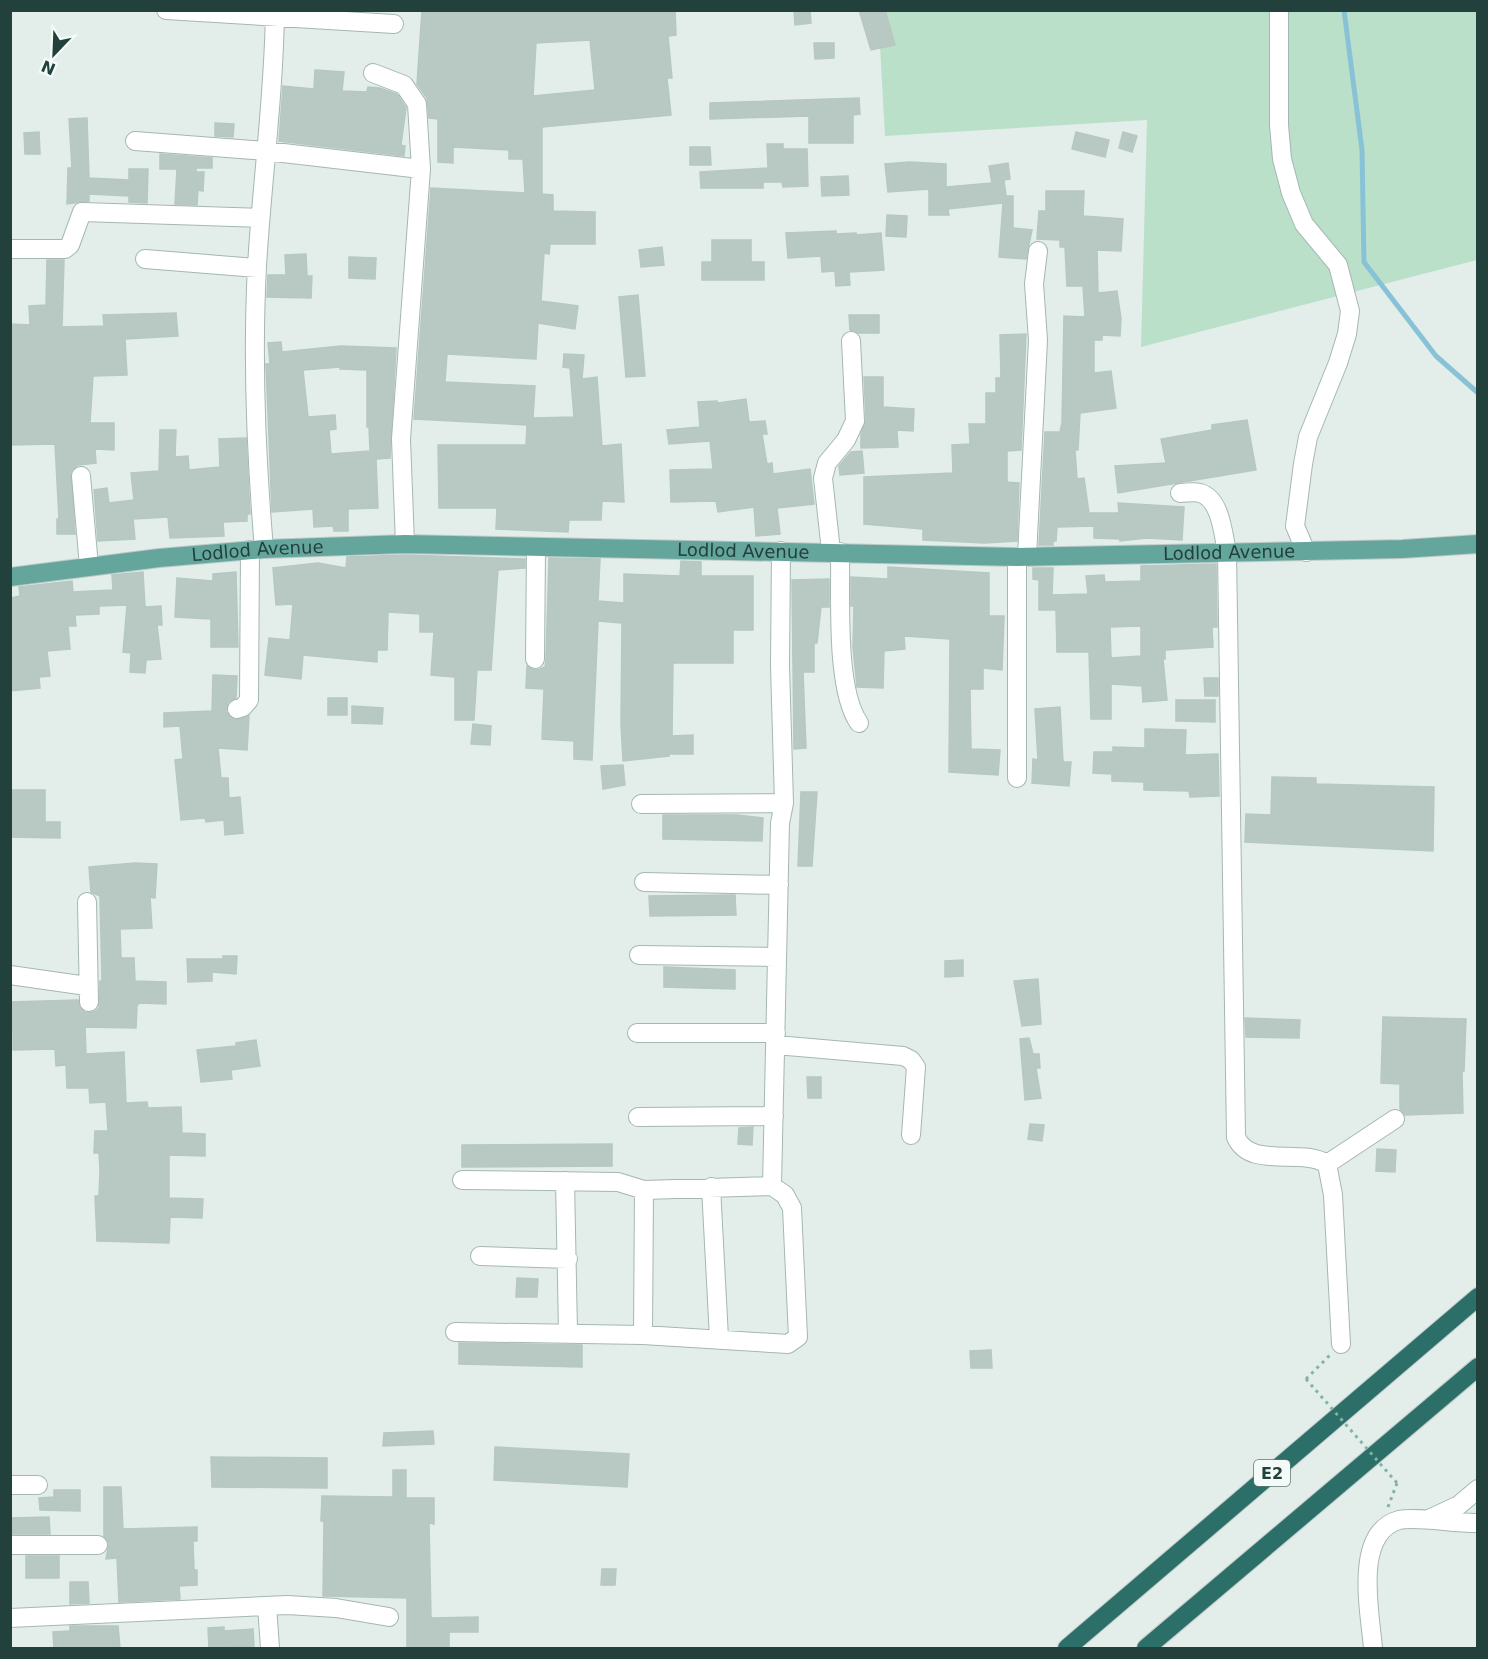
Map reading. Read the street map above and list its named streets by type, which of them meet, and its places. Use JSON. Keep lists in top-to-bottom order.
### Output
{
  "streets": {
    "highway": ["E2"],
    "main road": ["Lodlod Avenue"]
  },
  "north": "bottom left"
}
